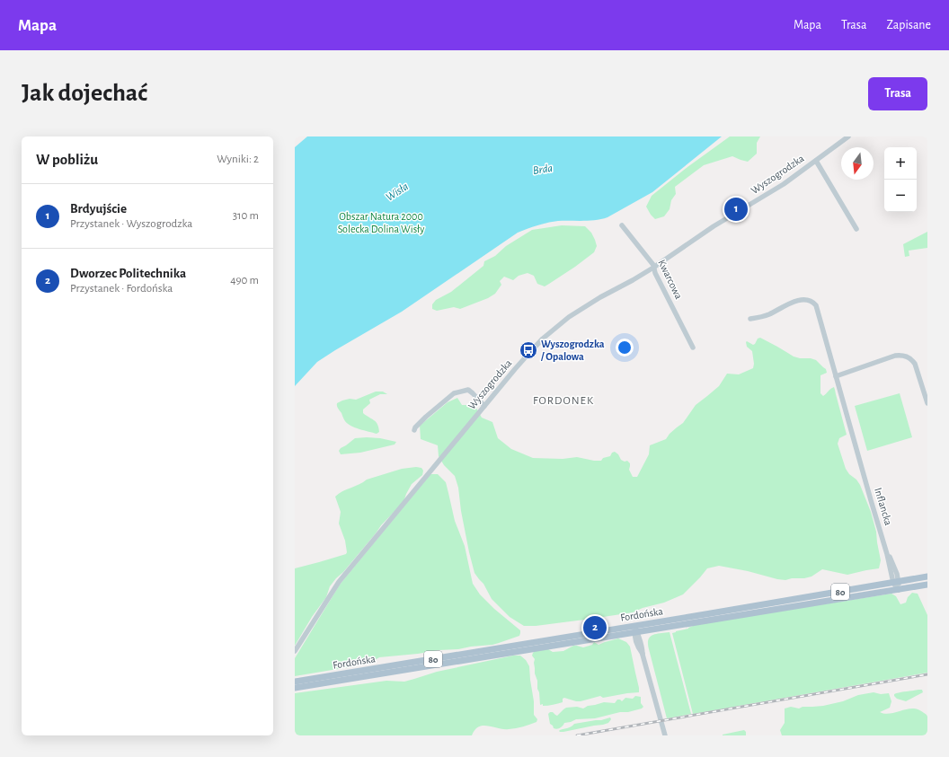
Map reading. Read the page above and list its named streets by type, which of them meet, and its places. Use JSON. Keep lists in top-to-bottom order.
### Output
{
  "streets": {
    "main road": ["80", "Fordońska"],
    "street": ["Wyszogrodzka", "Kwarcowa", "Inflancka"]
  },
  "crossings": [
    ["Wyszogrodzka", "Kwarcowa"],
    ["Inflancka", "Fordońska"]
  ],
  "districts": ["FORDONEK"],
  "water": ["Brda", "Wisła"],
  "parks": ["Obszar Natura 2000 Solecka Dolina Wisły"],
  "places": {
    "bus stop": ["Wyszogrodzka / Opalowa"]
  },
  "north": "bottom",
  "page": {
    "header": "Mapa",
    "nav": ["Mapa", "Trasa", "Zapisane"],
    "buttons": "Trasa",
    "title": "Jak dojechać",
    "heading": ["W pobliżu", "Wyniki: 2"],
    "map_buttons": ["+", "−"],
    "list": [
      {
        "mark": "1",
        "name": "Brdyujście",
        "note": "Przystanek · Wyszogrodzka",
        "value": "310 m"
      },
      {
        "mark": "2",
        "name": "Dworzec Politechnika",
        "note": "Przystanek · Fordońska",
        "value": "490 m"
      }
    ],
    "pins": ["1", "2"]
  }
}
